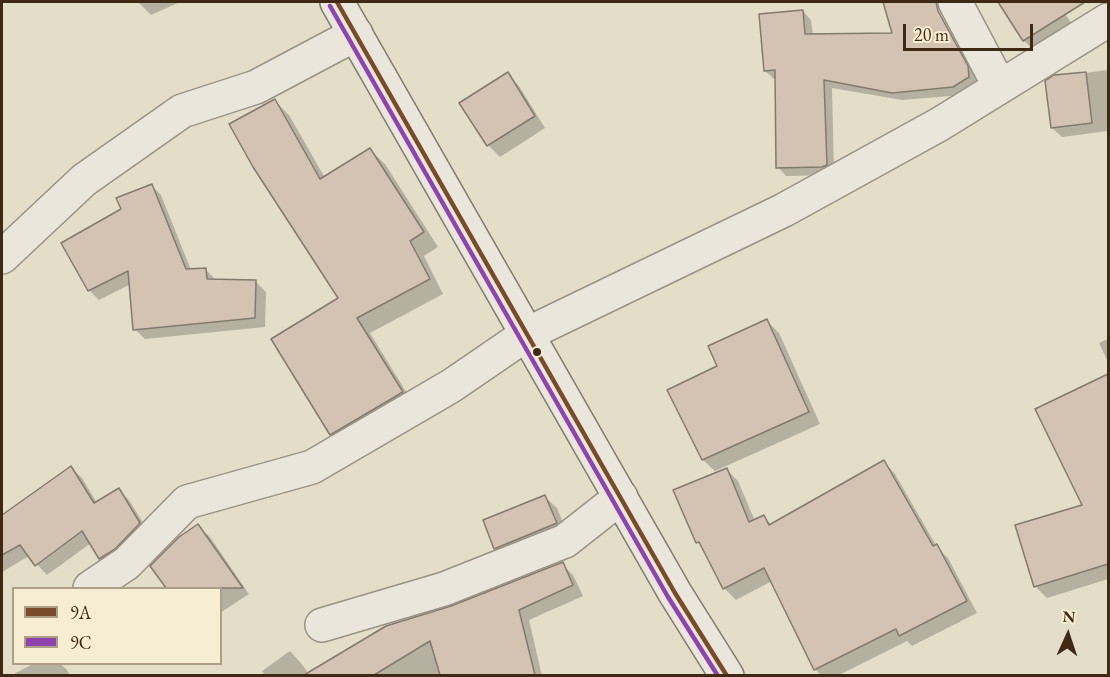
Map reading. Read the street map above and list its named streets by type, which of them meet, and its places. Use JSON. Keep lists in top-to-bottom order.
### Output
{
  "lines": ["transit line 9A", "transit line 9C"],
  "legend": ["9A", "9C"],
  "scale_bar": "20 m",
  "north": "top"
}
